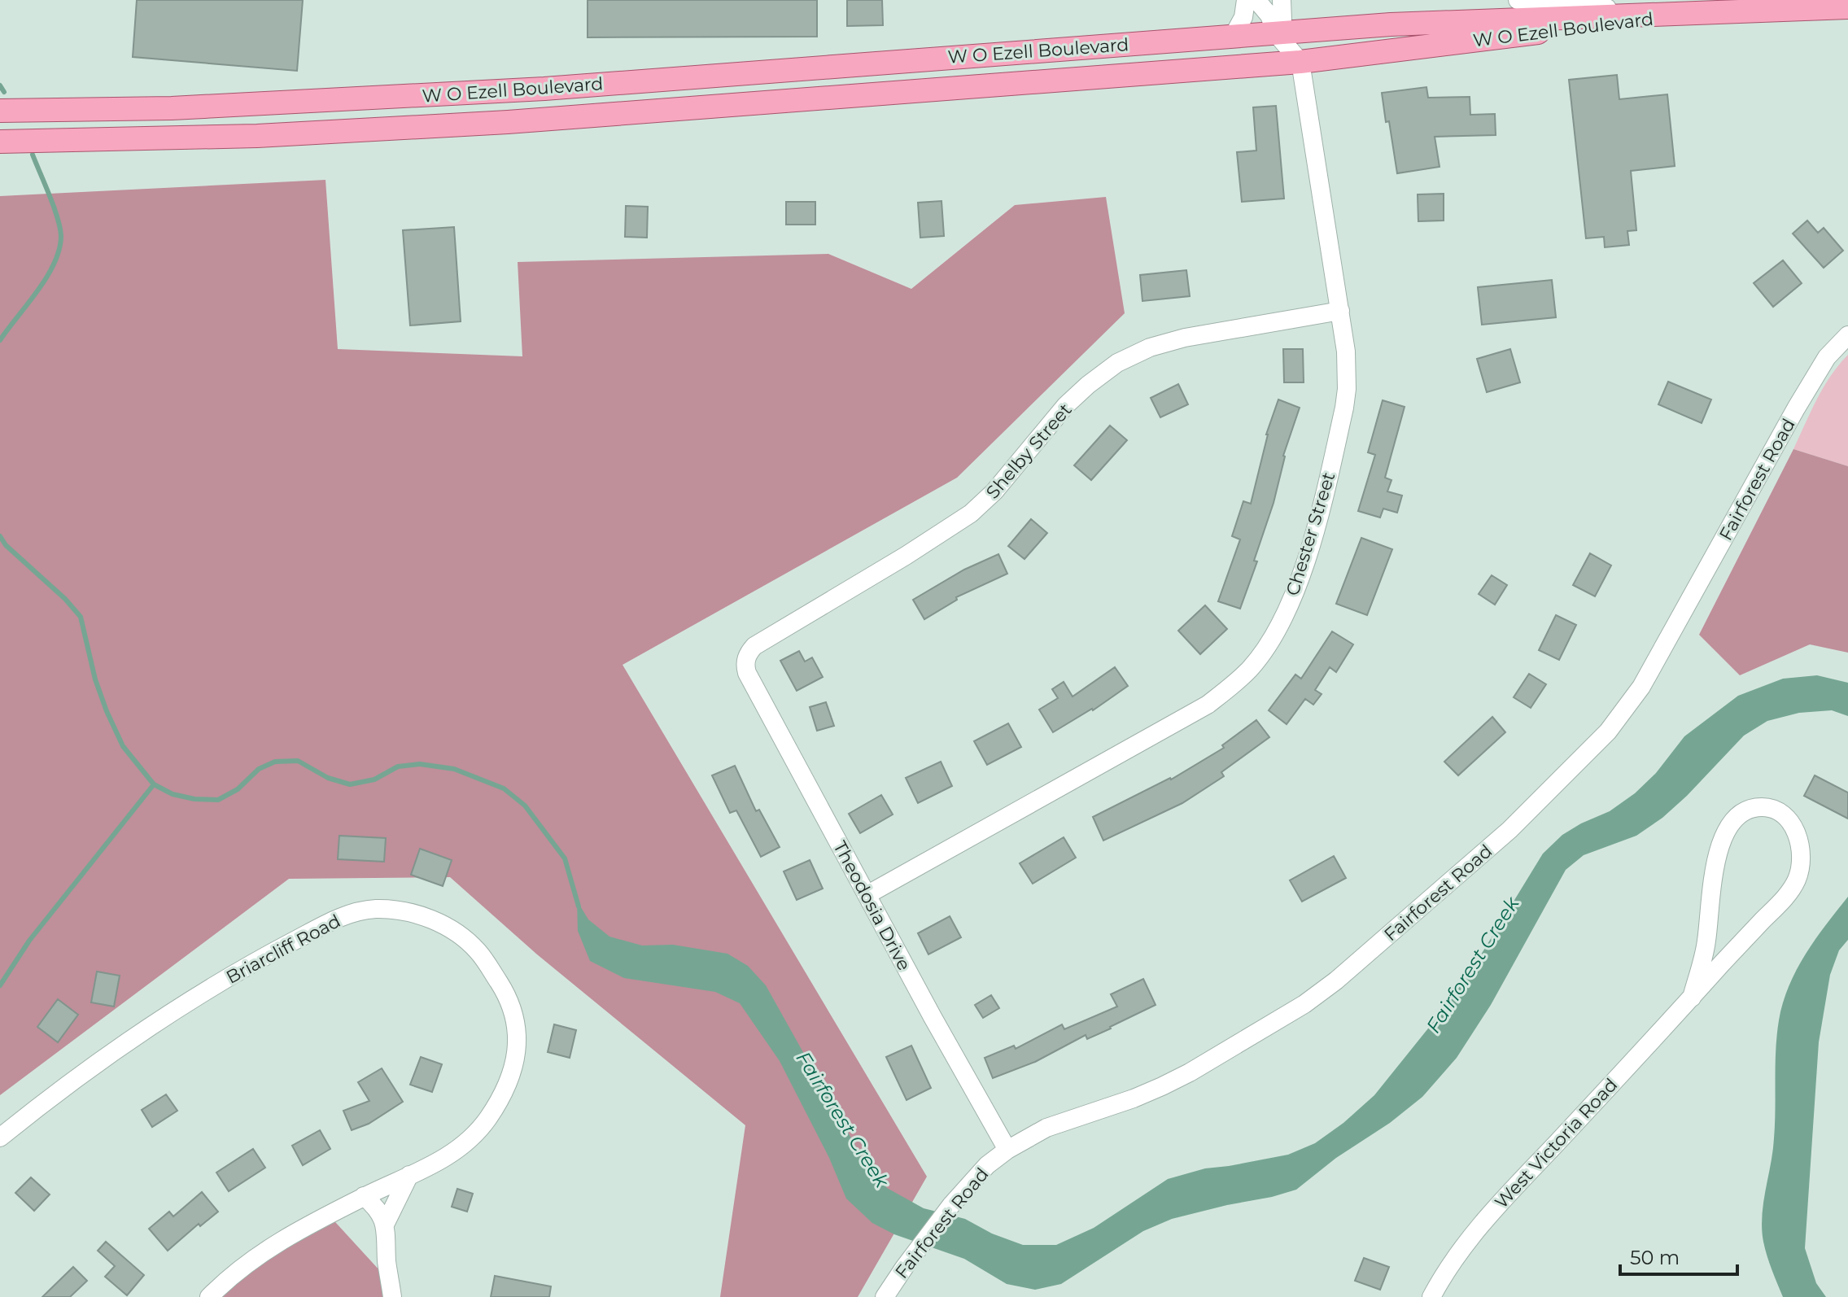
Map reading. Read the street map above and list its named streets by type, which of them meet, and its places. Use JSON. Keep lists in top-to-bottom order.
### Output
{
  "streets": {
    "main road": ["W O Ezell Boulevard"],
    "street": [
      "Shelby Street",
      "Fairforest Road",
      "Chester Street",
      "Theodosia Drive",
      "Briarcliff Road",
      "West Victoria Road"
    ]
  },
  "crossings": [
    ["W O Ezell Boulevard", "Chester Street"],
    ["Shelby Street", "Chester Street"],
    ["Shelby Street", "Theodosia Drive"],
    ["Fairforest Road", "Theodosia Drive"],
    ["Chester Street", "Theodosia Drive"]
  ],
  "water": ["Fairforest Creek"],
  "scale_bar": "50 m"
}
